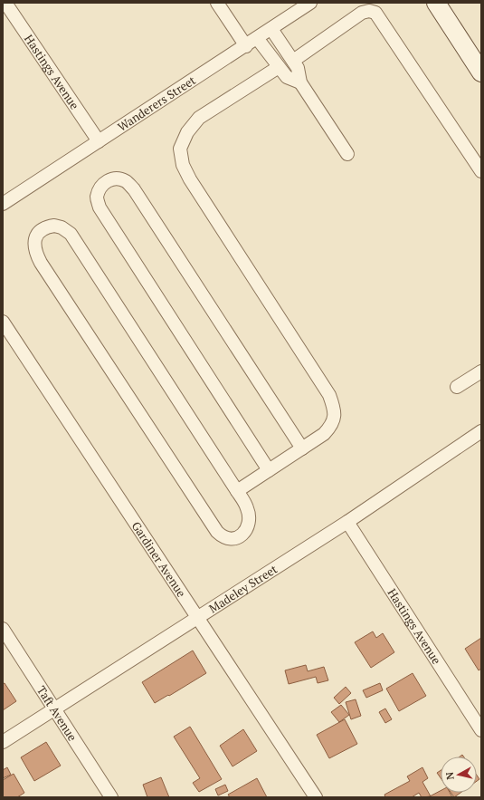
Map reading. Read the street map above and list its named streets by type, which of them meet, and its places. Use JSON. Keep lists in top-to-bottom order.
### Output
{
  "streets": {
    "street": [
      "Hastings Avenue",
      "Wanderers Street",
      "Gardiner Avenue",
      "Madeley Street",
      "Taft Avenue"
    ]
  },
  "crossings": [
    ["Hastings Avenue", "Wanderers Street"],
    ["Hastings Avenue", "Madeley Street"],
    ["Gardiner Avenue", "Madeley Street"],
    ["Madeley Street", "Taft Avenue"]
  ],
  "north": "left"
}
